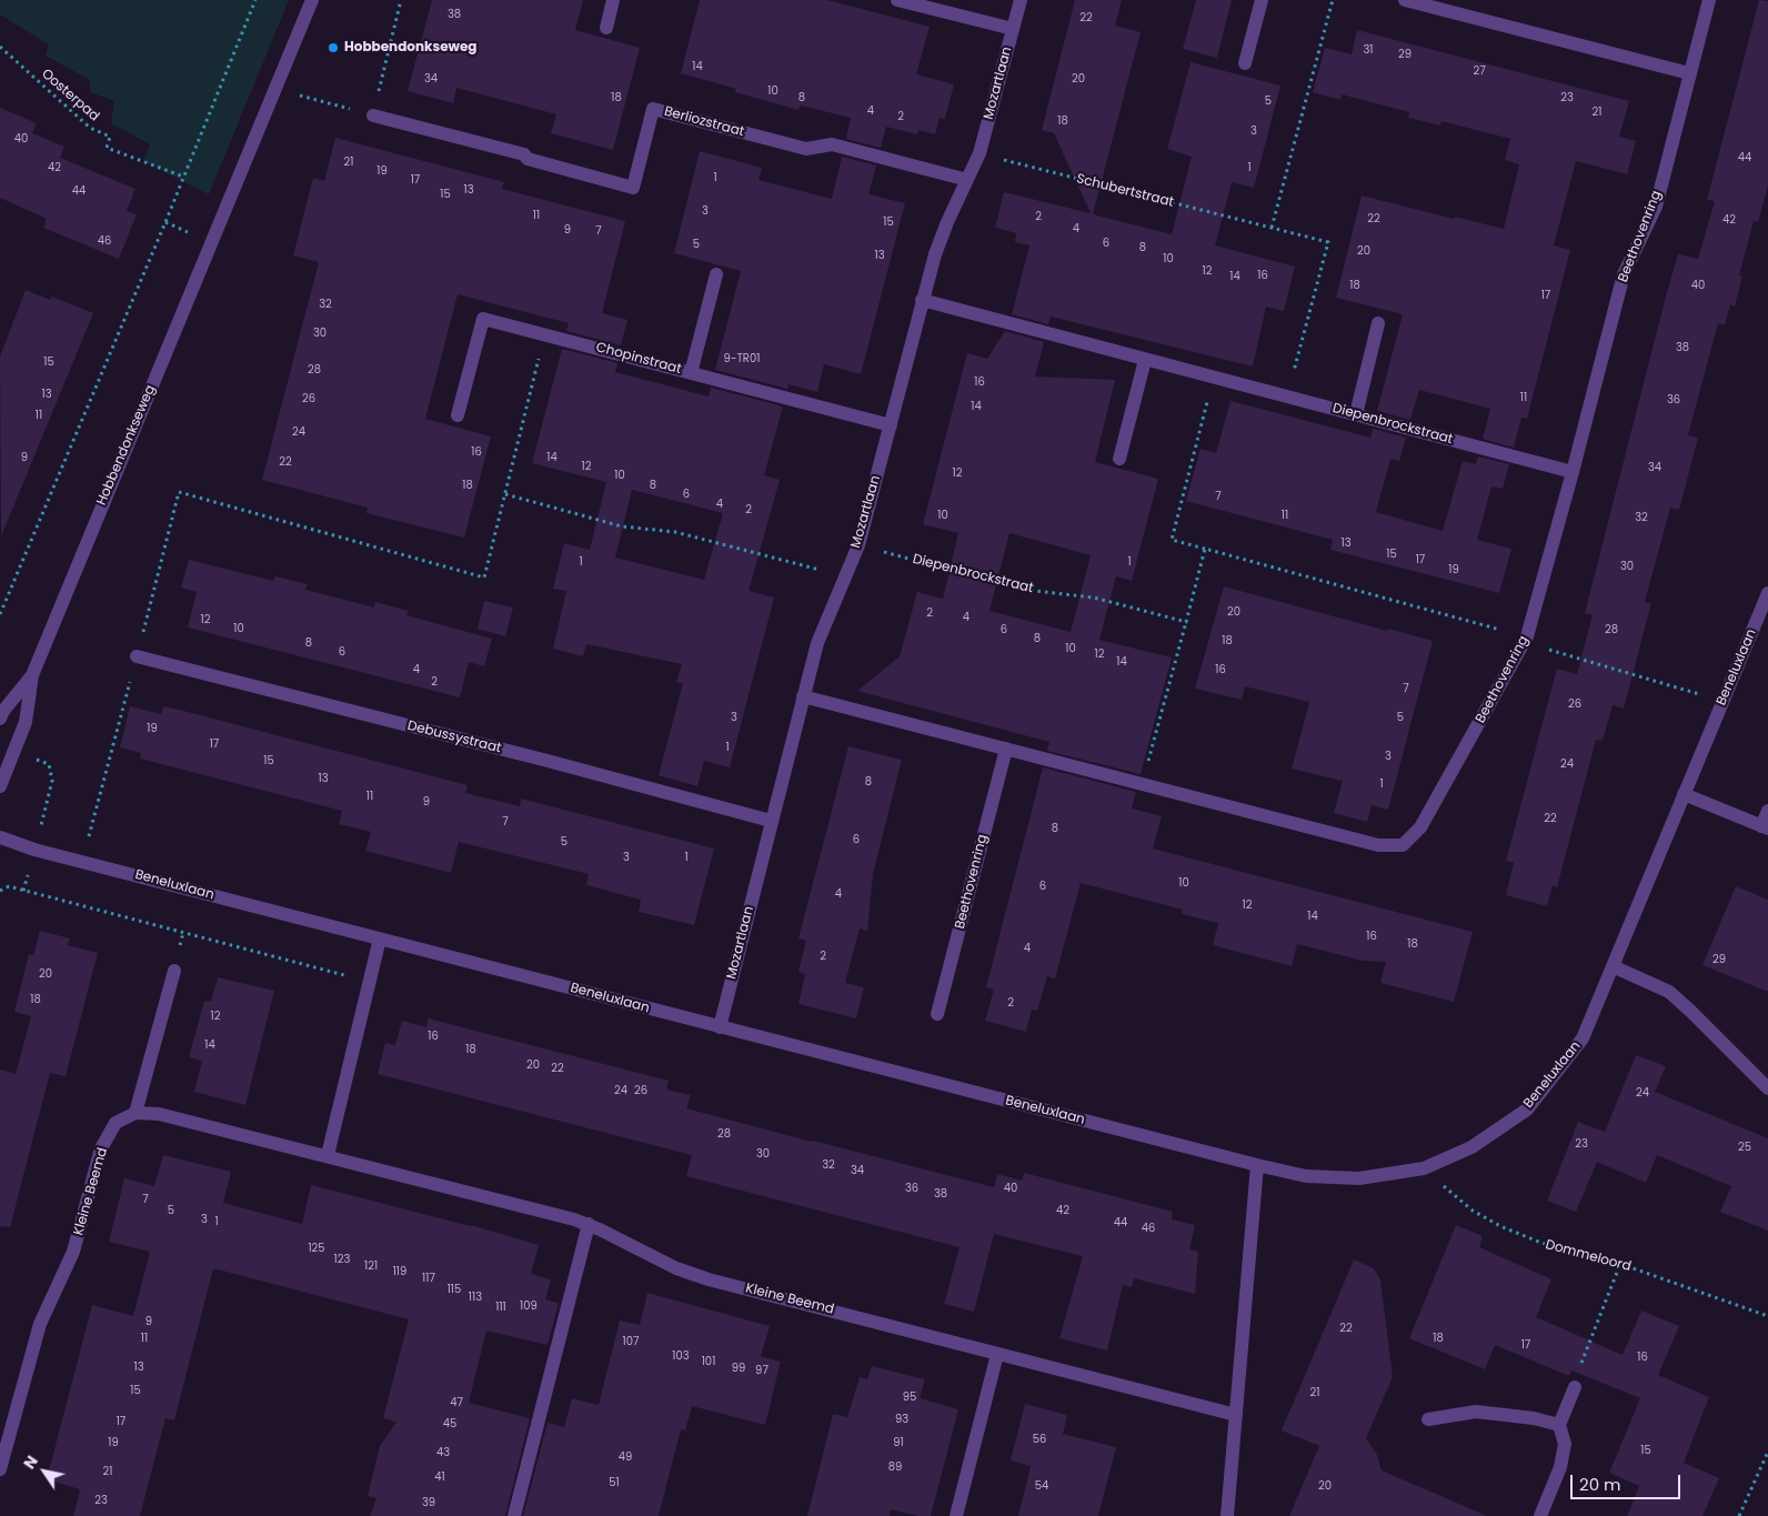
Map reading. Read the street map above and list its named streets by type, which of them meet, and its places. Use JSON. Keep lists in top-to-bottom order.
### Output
{
  "streets": {
    "street": [
      "Mozartlaan",
      "Berliozstraat",
      "Beethovenring",
      "Chopinstraat",
      "Diepenbrockstraat",
      "Hobbendonkseweg",
      "Beneluxlaan",
      "Debussystraat",
      "Kleine Beemd"
    ],
    "path": ["Oosterpad", "Schubertstraat", "Dommeloord"]
  },
  "crossings": [
    ["Mozartlaan", "Berliozstraat"],
    ["Mozartlaan", "Schubertstraat"],
    ["Mozartlaan", "Beethovenring"],
    ["Mozartlaan", "Chopinstraat"],
    ["Mozartlaan", "Diepenbrockstraat"],
    ["Mozartlaan", "Beneluxlaan"],
    ["Mozartlaan", "Debussystraat"],
    ["Schubertstraat", "Diepenbrockstraat"],
    ["Beethovenring", "Diepenbrockstraat"],
    ["Beneluxlaan", "Dommeloord"]
  ],
  "places": ["Hobbendonkseweg"],
  "house_numbers": [
    "38",
    "22",
    "31",
    "29",
    "14",
    "27",
    "34",
    "20",
    "10",
    "18",
    "8",
    "23",
    "5",
    "4",
    "21",
    "2",
    "18",
    "3",
    "40",
    "44",
    "21",
    "42",
    "1",
    "19",
    "1",
    "17",
    "13",
    "44",
    "15",
    "3",
    "11",
    "2",
    "22",
    "42",
    "15",
    "4",
    "9",
    "7",
    "46",
    "6",
    "5",
    "8",
    "20",
    "13",
    "10",
    "12",
    "16",
    "14",
    "18",
    "40",
    "17",
    "32",
    "30",
    "38",
    "9-TR01",
    "15",
    "28",
    "16",
    "13",
    "11",
    "26",
    "36",
    "14",
    "11",
    "24",
    "16",
    "9",
    "14",
    "22",
    "12",
    "34",
    "12",
    "10",
    "18",
    "8",
    "6",
    "7",
    "4",
    "2",
    "10",
    "11",
    "32",
    "13",
    "15",
    "17",
    "1",
    "1",
    "30",
    "19",
    "20",
    "2",
    "4",
    "12",
    "10",
    "6",
    "28",
    "8",
    "18",
    "8",
    "10",
    "6",
    "12",
    "14",
    "4",
    "16",
    "2",
    "7",
    "26",
    "3",
    "5",
    "19",
    "17",
    "1",
    "3",
    "15",
    "24",
    "13",
    "8",
    "1",
    "11",
    "9",
    "22",
    "7",
    "8",
    "6",
    "5",
    "3",
    "1",
    "10",
    "6",
    "4",
    "12",
    "14",
    "16",
    "18",
    "4",
    "2",
    "29",
    "20",
    "18",
    "2",
    "12",
    "16",
    "14",
    "18",
    "20",
    "22",
    "24",
    "26",
    "24",
    "28",
    "23",
    "25",
    "30",
    "32",
    "34",
    "36",
    "40",
    "38",
    "7",
    "5",
    "42",
    "3",
    "1",
    "44",
    "46",
    "125",
    "123",
    "121",
    "119",
    "117",
    "115",
    "113",
    "109",
    "111",
    "9",
    "22",
    "11",
    "18",
    "107",
    "17",
    "103",
    "16",
    "101",
    "13",
    "99",
    "97",
    "15",
    "21",
    "95",
    "47",
    "93",
    "17",
    "45",
    "56",
    "19",
    "91",
    "15",
    "43",
    "49",
    "89",
    "21",
    "41",
    "51",
    "54",
    "20",
    "23",
    "39"
  ],
  "scale_bar": "20 m",
  "north": "top left"
}
